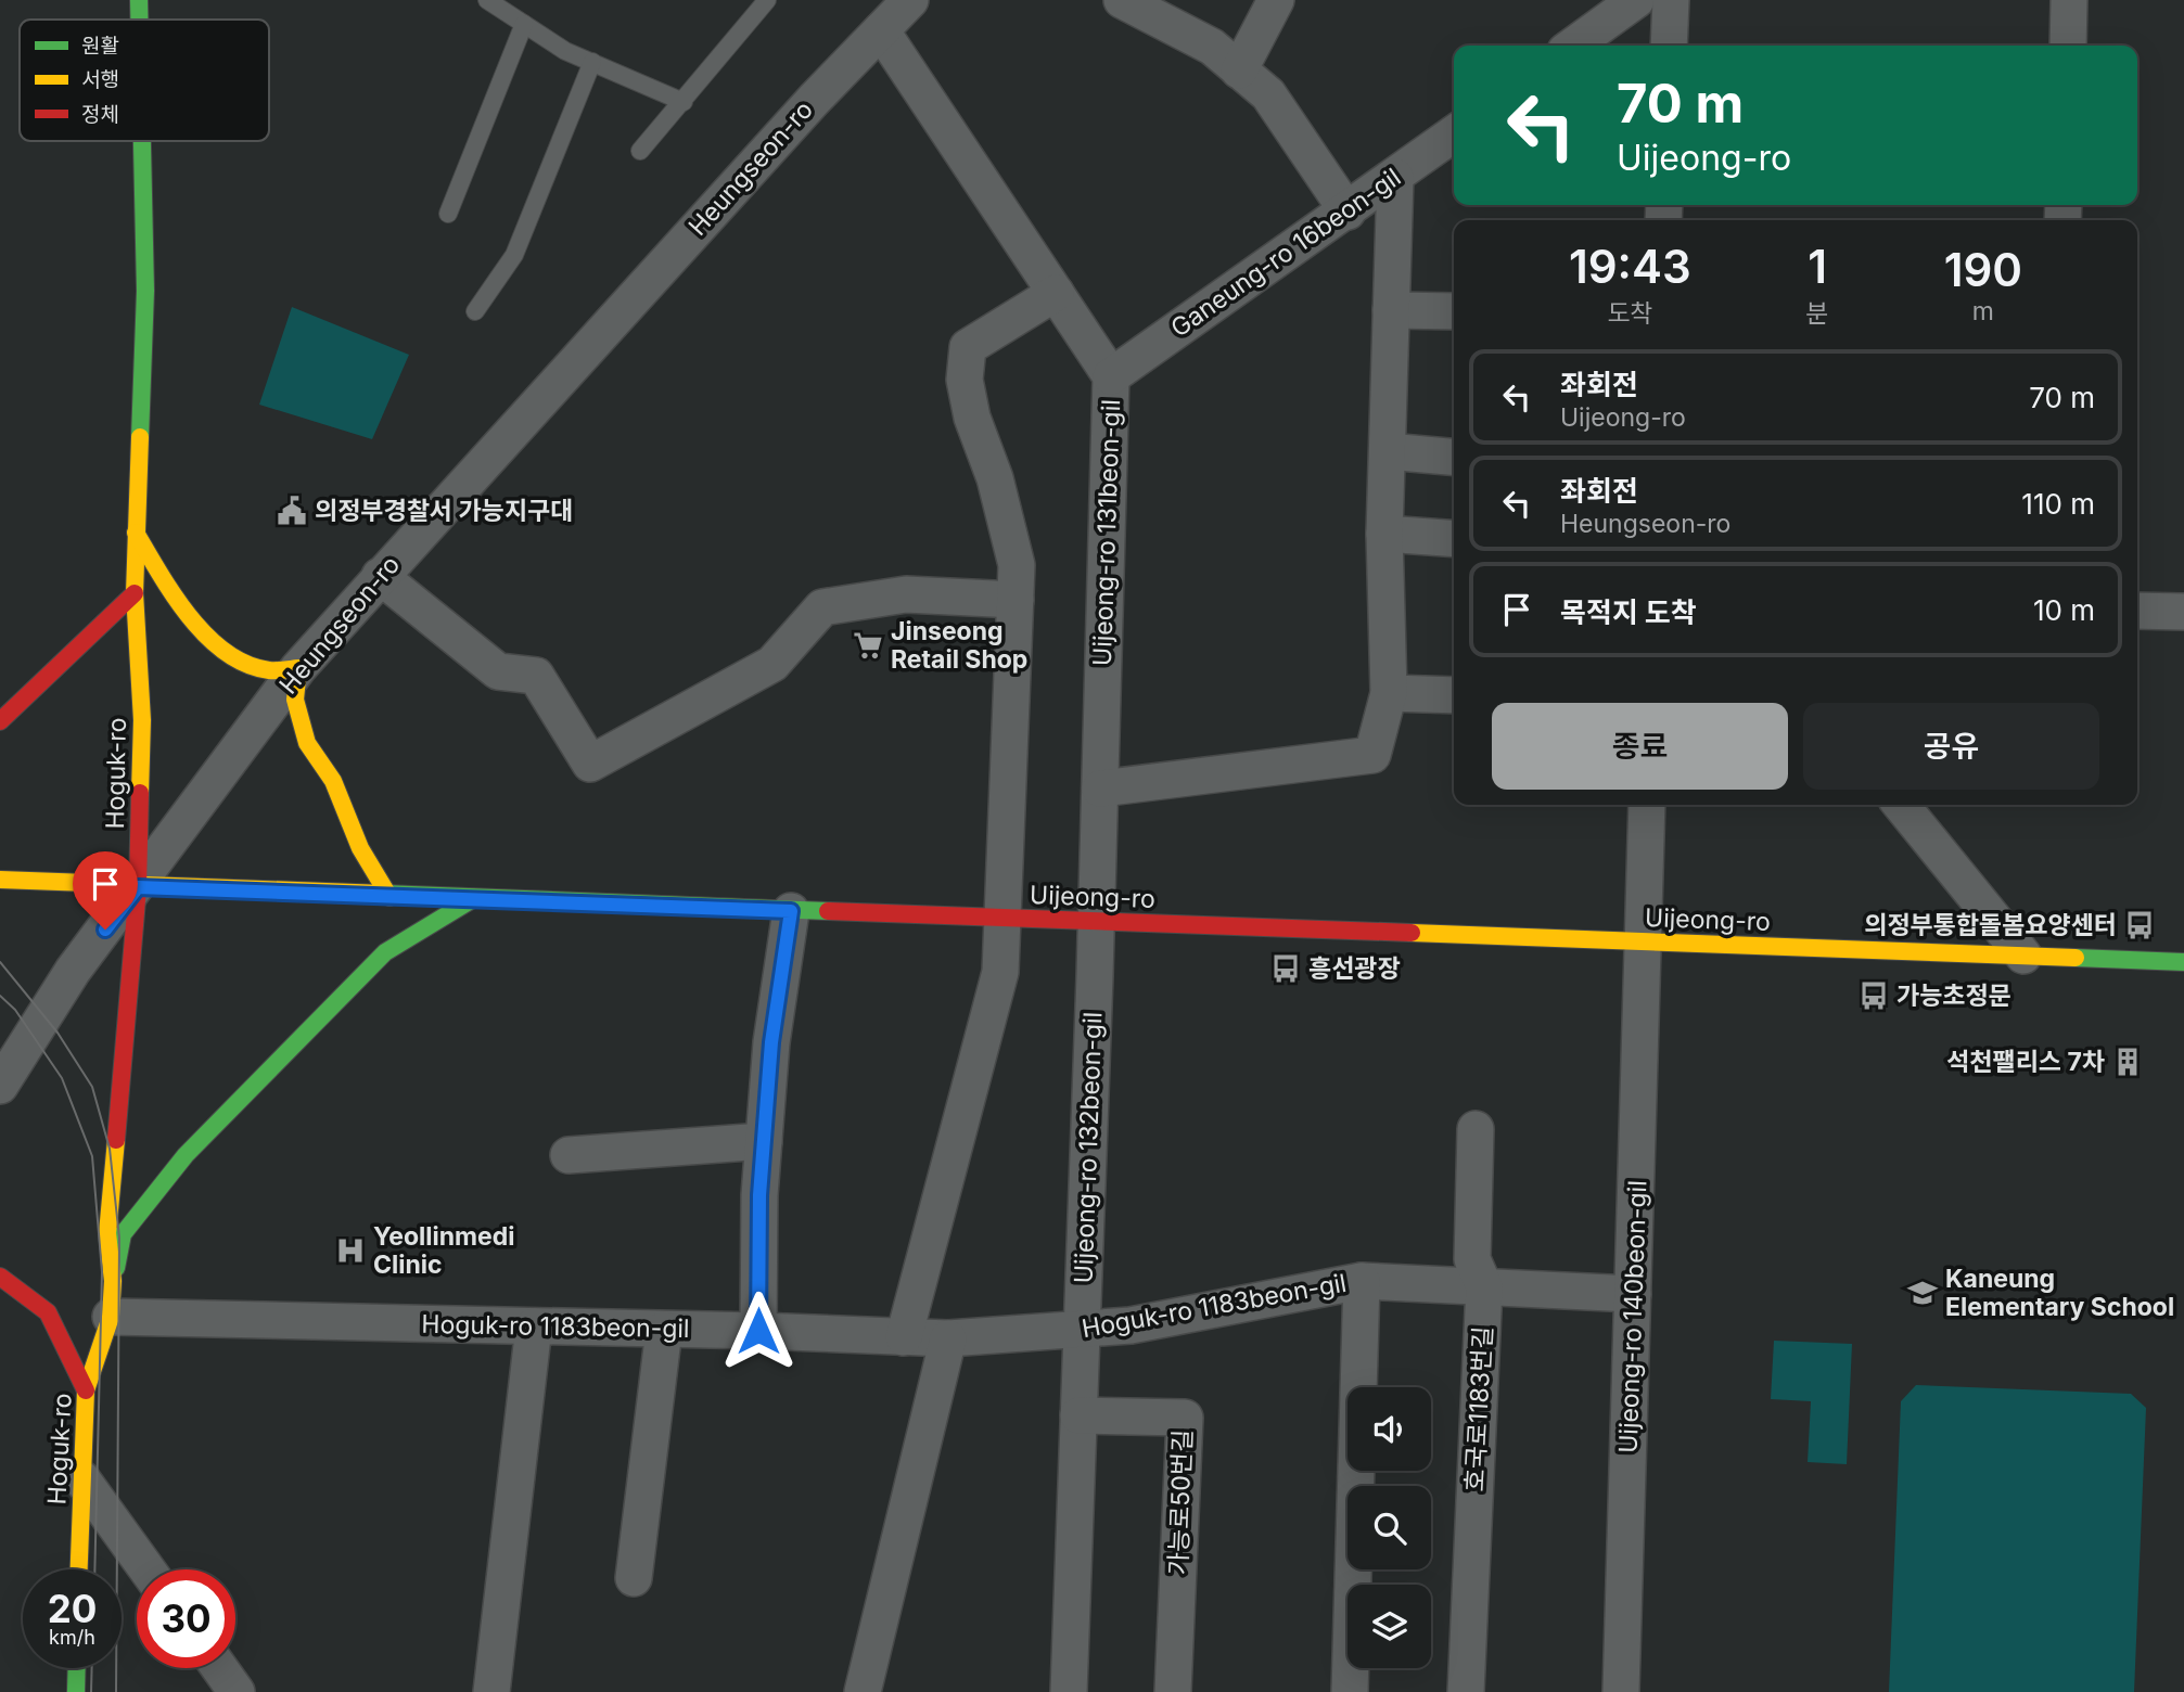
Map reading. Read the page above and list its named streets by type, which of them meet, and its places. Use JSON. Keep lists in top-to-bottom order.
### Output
{
  "streets": {
    "street": [
      "Heungseon-ro",
      "Ganeung-ro 16beon-gil",
      "Uijeong-ro 131beon-gil",
      "Hoguk-ro",
      "Uijeong-ro",
      "Uijeong-ro 132beon-gil",
      "Hoguk-ro 1183beon-gil",
      "Uijeong-ro 140beon-gil",
      "호국로1183번길",
      "가능로50번길"
    ]
  },
  "crossings": [
    ["Heungseon-ro", "Uijeong-ro 131beon-gil"],
    ["Heungseon-ro", "Hoguk-ro"],
    ["Heungseon-ro", "Uijeong-ro"],
    ["Ganeung-ro 16beon-gil", "Uijeong-ro 131beon-gil"],
    ["Uijeong-ro 131beon-gil", "Uijeong-ro"],
    ["Uijeong-ro 131beon-gil", "Uijeong-ro 132beon-gil"],
    ["Hoguk-ro", "Uijeong-ro"],
    ["Hoguk-ro", "Hoguk-ro 1183beon-gil"],
    ["Uijeong-ro", "Uijeong-ro 132beon-gil"],
    ["Uijeong-ro", "Uijeong-ro 140beon-gil"],
    ["Uijeong-ro 132beon-gil", "Hoguk-ro 1183beon-gil"],
    ["Uijeong-ro 132beon-gil", "가능로50번길"],
    ["Hoguk-ro 1183beon-gil", "Uijeong-ro 140beon-gil"],
    ["Hoguk-ro 1183beon-gil", "호국로1183번길"]
  ],
  "places": {
    "public building": ["의정부경찰서 가능지구대"],
    "supermarket": ["Jinseong Retail Shop"],
    "bus stop": ["의정부통합돌봄요양센터", "흥선광장", "가능초정문"],
    "building": ["석천팰리스 7차"],
    "hospital": ["Yeollinmedi Clinic"],
    "school or university": ["Kaneung Elementary School"]
  },
  "legend": ["원활", "서행", "정체"],
  "page": {
    "turn": ["70 m", "Uijeong-ro"],
    "eta": [
      "19:43",
      "도착",
      "1",
      "분",
      "190",
      "m"
    ],
    "list": [
      {
        "name": "좌회전",
        "note": "Uijeong-ro",
        "value": "70 m"
      },
      {
        "name": "좌회전",
        "note": "Heungseon-ro",
        "value": "110 m"
      },
      {
        "name": "목적지 도착",
        "value": "10 m"
      }
    ],
    "buttons": ["종료", "공유"],
    "speed": "20 km/h",
    "limit": "30"
  }
}
